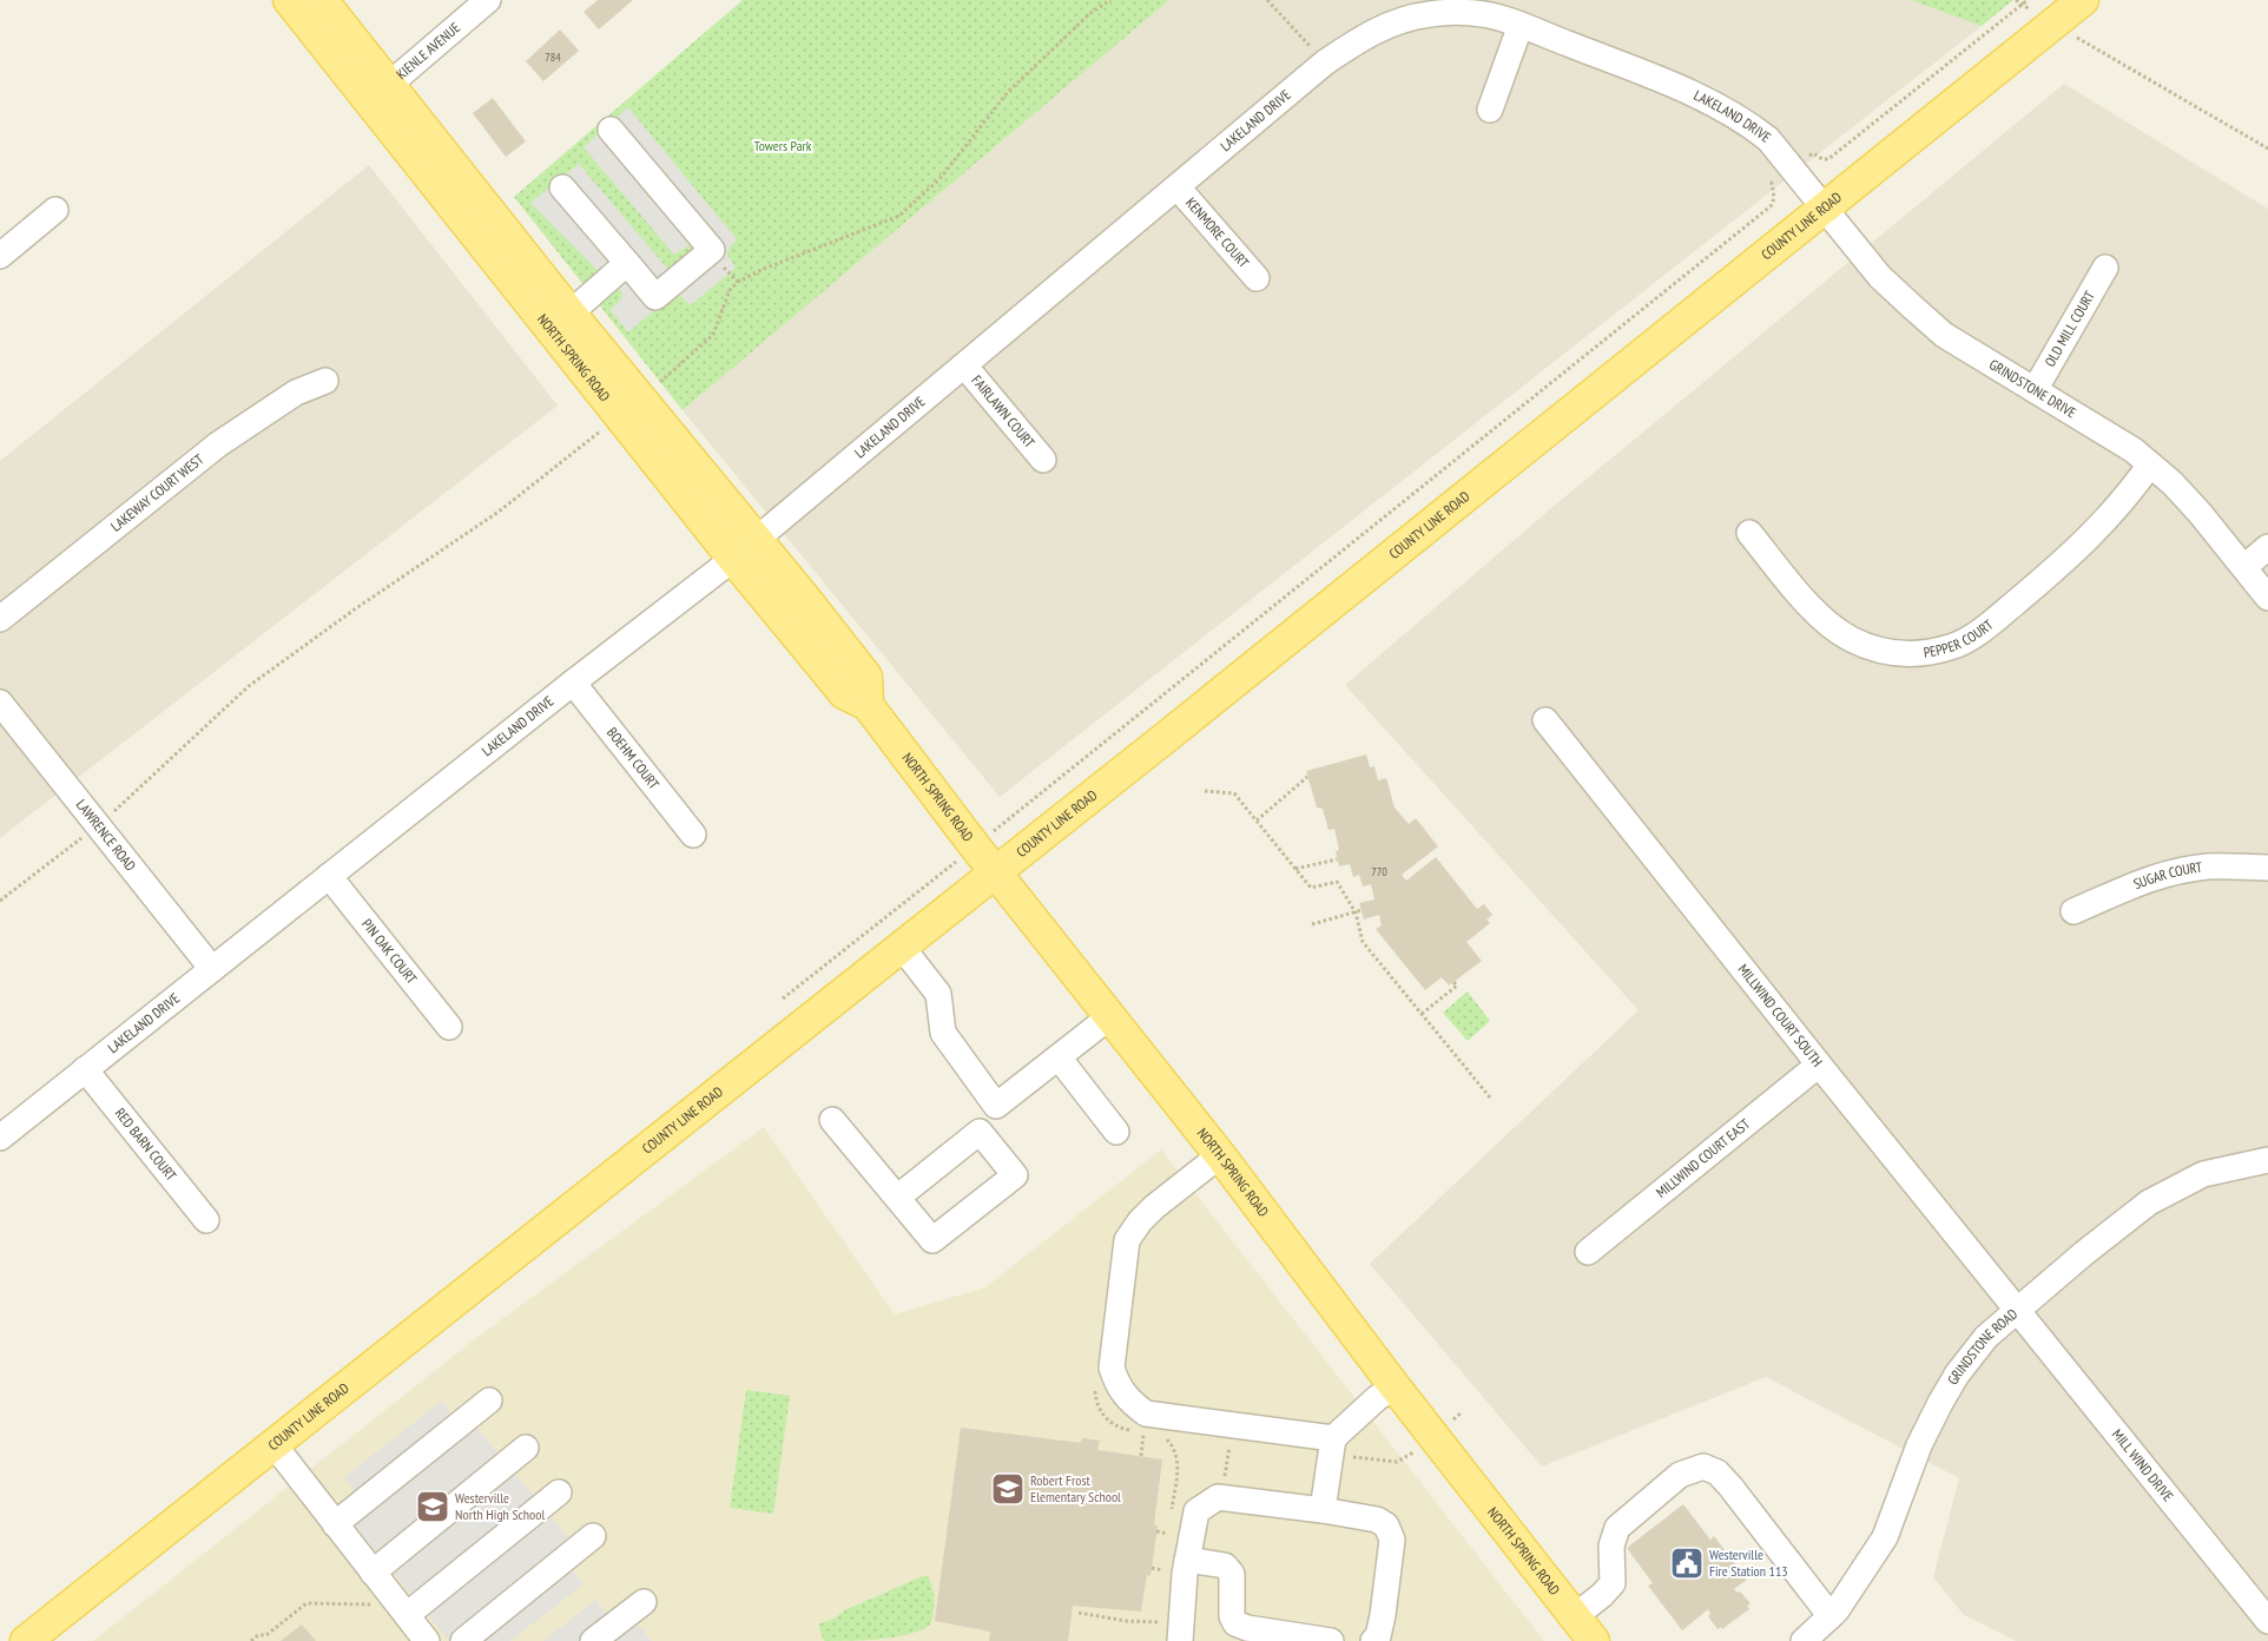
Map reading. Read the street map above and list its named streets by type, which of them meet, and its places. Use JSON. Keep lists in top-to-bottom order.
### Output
{
  "streets": {
    "main road": ["COUNTY LINE ROAD", "NORTH SPRING ROAD"],
    "street": [
      "KIENLE AVENUE",
      "LAKELAND DRIVE",
      "KENMORE COURT",
      "OLD MILL COURT",
      "GRINDSTONE DRIVE",
      "FAIRLAWN COURT",
      "LAKEWAY COURT WEST",
      "PEPPER COURT",
      "BOEHM COURT",
      "LAWRENCE ROAD",
      "SUGAR COURT",
      "PIN OAK COURT",
      "MILLWIND COURT SOUTH",
      "RED BARN COURT",
      "MILLWIND COURT EAST",
      "GRINDSTONE ROAD",
      "MILL WIND DRIVE"
    ]
  },
  "crossings": [
    ["KIENLE AVENUE", "NORTH SPRING ROAD"],
    ["LAKELAND DRIVE", "COUNTY LINE ROAD"],
    ["LAKELAND DRIVE", "KENMORE COURT"],
    ["LAKELAND DRIVE", "NORTH SPRING ROAD"],
    ["LAKELAND DRIVE", "GRINDSTONE DRIVE"],
    ["LAKELAND DRIVE", "FAIRLAWN COURT"],
    ["LAKELAND DRIVE", "BOEHM COURT"],
    ["LAKELAND DRIVE", "LAWRENCE ROAD"],
    ["LAKELAND DRIVE", "PIN OAK COURT"],
    ["LAKELAND DRIVE", "RED BARN COURT"],
    ["COUNTY LINE ROAD", "NORTH SPRING ROAD"],
    ["COUNTY LINE ROAD", "GRINDSTONE DRIVE"],
    ["OLD MILL COURT", "GRINDSTONE DRIVE"],
    ["GRINDSTONE DRIVE", "PEPPER COURT"],
    ["MILLWIND COURT SOUTH", "MILLWIND COURT EAST"],
    ["MILLWIND COURT SOUTH", "GRINDSTONE ROAD"],
    ["MILLWIND COURT SOUTH", "MILL WIND DRIVE"],
    ["GRINDSTONE ROAD", "MILL WIND DRIVE"]
  ],
  "parks": ["Towers Park"],
  "places": {
    "school or university": ["Robert Frost Elementary School", "Westerville North High School"],
    "public building": ["Westerville Fire Station 113"]
  },
  "house_numbers": ["784", "770"]
}
